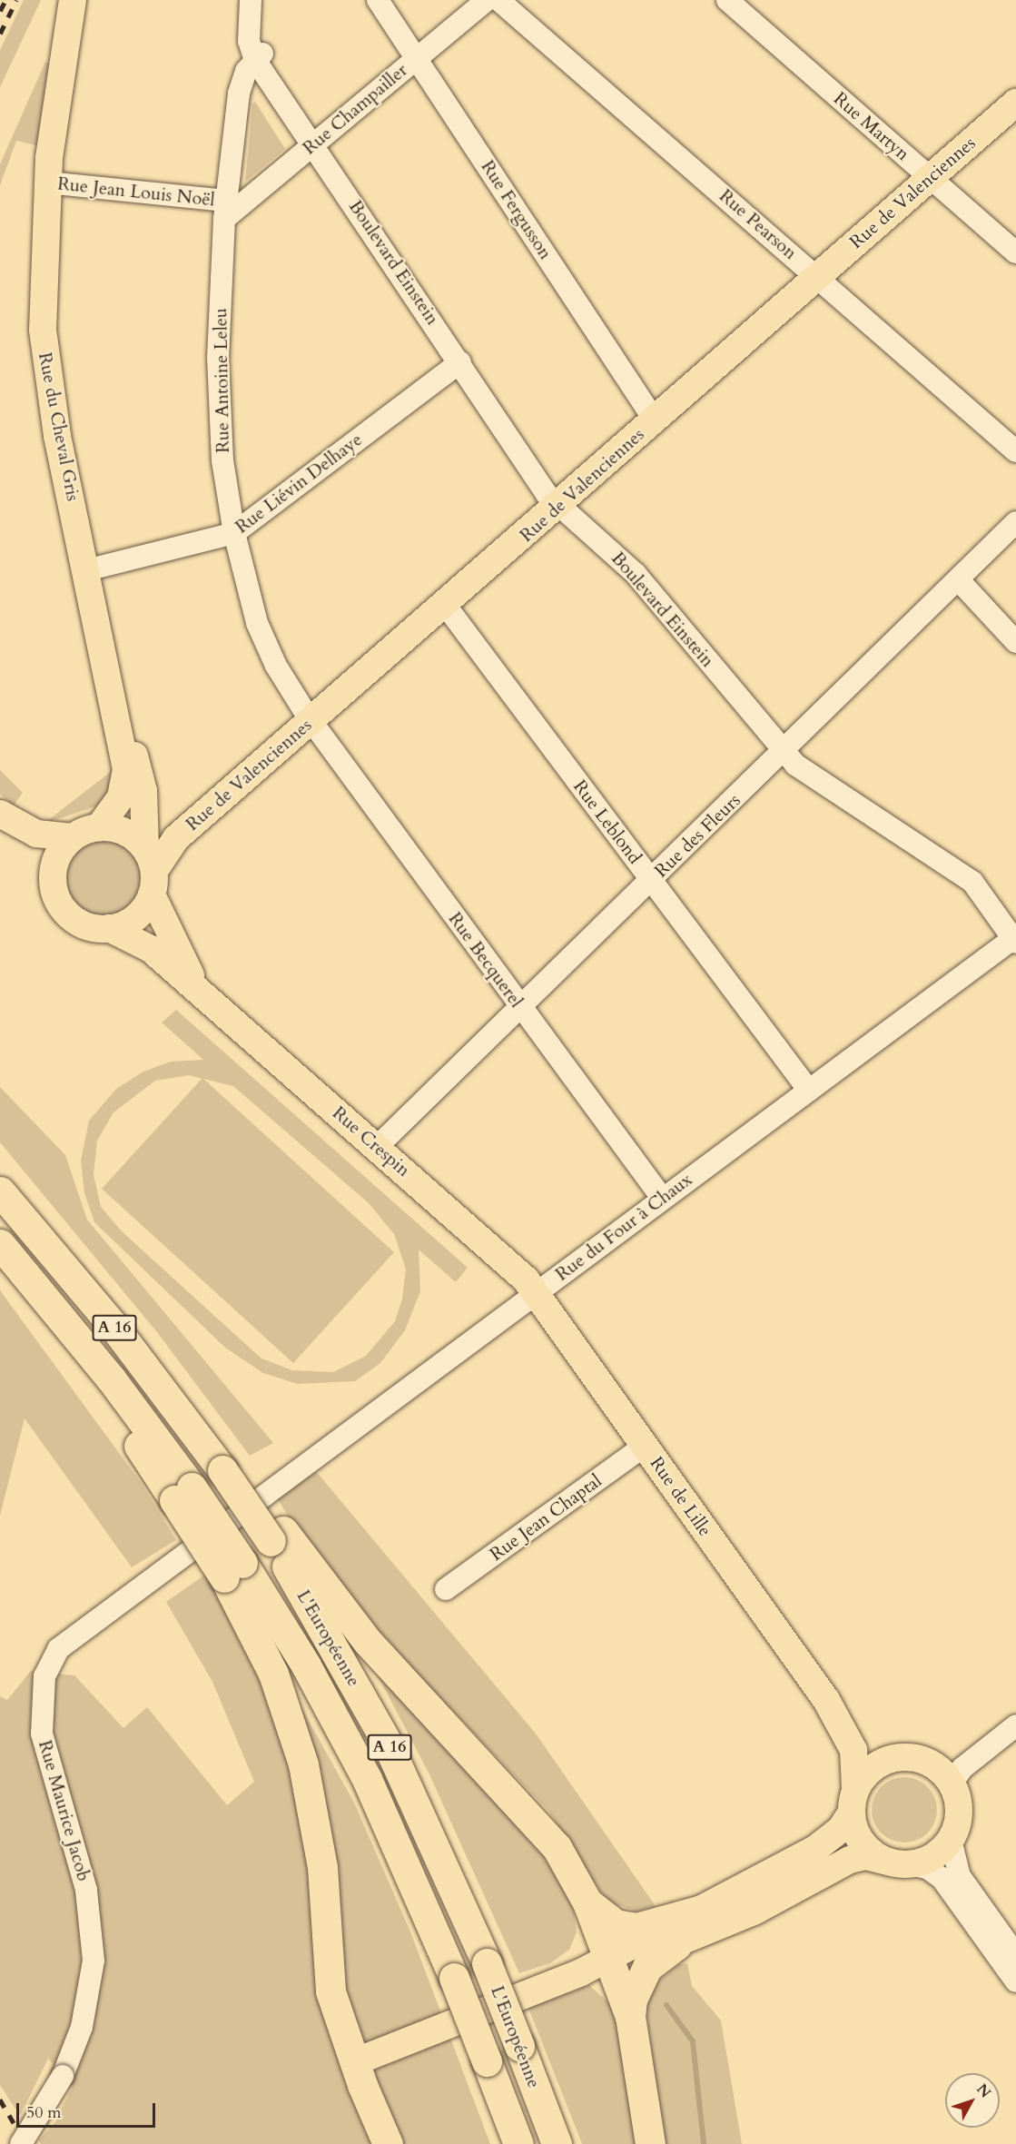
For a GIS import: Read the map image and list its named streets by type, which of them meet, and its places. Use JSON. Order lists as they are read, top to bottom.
{
  "streets": {
    "highway": ["A 16", "L'Européenne"],
    "main road": [
      "Rue de Valenciennes",
      "Rue du Cheval Gris",
      "Rue Crespin",
      "Rue de Lille"
    ],
    "street": [
      "Rue Champailler",
      "Rue Martyn",
      "Rue Jean Louis Noël",
      "Rue Fergusson",
      "Rue Pearson",
      "Boulevard Einstein",
      "Rue Antoine Leleu",
      "Rue Liévin Delhaye",
      "Rue Leblond",
      "Rue des Fleurs",
      "Rue Becquerel",
      "Rue du Four à Chaux",
      "Rue Jean Chaptal",
      "Rue Maurice Jacob"
    ]
  },
  "crossings": [
    ["Rue Champailler", "Rue Jean Louis Noël"],
    ["Rue Champailler", "Rue Fergusson"],
    ["Rue Champailler", "Boulevard Einstein"],
    ["Rue Champailler", "Rue Antoine Leleu"],
    ["Rue Martyn", "Rue de Valenciennes"],
    ["Rue Jean Louis Noël", "Rue Antoine Leleu"],
    ["Rue Jean Louis Noël", "Rue du Cheval Gris"],
    ["Rue de Valenciennes", "Rue Fergusson"],
    ["Rue de Valenciennes", "Rue Pearson"],
    ["Rue de Valenciennes", "Boulevard Einstein"],
    ["Rue de Valenciennes", "Rue Antoine Leleu"],
    ["Rue de Valenciennes", "Rue du Cheval Gris"],
    ["Rue de Valenciennes", "Rue Leblond"],
    ["Rue de Valenciennes", "Rue Becquerel"],
    ["Rue de Valenciennes", "Rue Crespin"],
    ["Boulevard Einstein", "Rue Antoine Leleu"],
    ["Boulevard Einstein", "Rue Liévin Delhaye"],
    ["Boulevard Einstein", "Rue des Fleurs"],
    ["Boulevard Einstein", "Rue du Four à Chaux"],
    ["Rue Antoine Leleu", "Rue Liévin Delhaye"],
    ["Rue Antoine Leleu", "Rue Becquerel"],
    ["Rue du Cheval Gris", "Rue Liévin Delhaye"],
    ["Rue du Cheval Gris", "Rue Crespin"],
    ["Rue Leblond", "Rue des Fleurs"],
    ["Rue Leblond", "Rue du Four à Chaux"],
    ["Rue des Fleurs", "Rue Becquerel"],
    ["Rue des Fleurs", "Rue Crespin"],
    ["Rue Becquerel", "Rue du Four à Chaux"],
    ["Rue Crespin", "Rue du Four à Chaux"],
    ["Rue Crespin", "Rue de Lille"],
    ["Rue du Four à Chaux", "Rue de Lille"],
    ["Rue du Four à Chaux", "Rue Maurice Jacob"],
    ["A 16", "L'Européenne"],
    ["Rue de Lille", "Rue Jean Chaptal"]
  ],
  "scale_bar": "50 m",
  "north": "top right"
}
